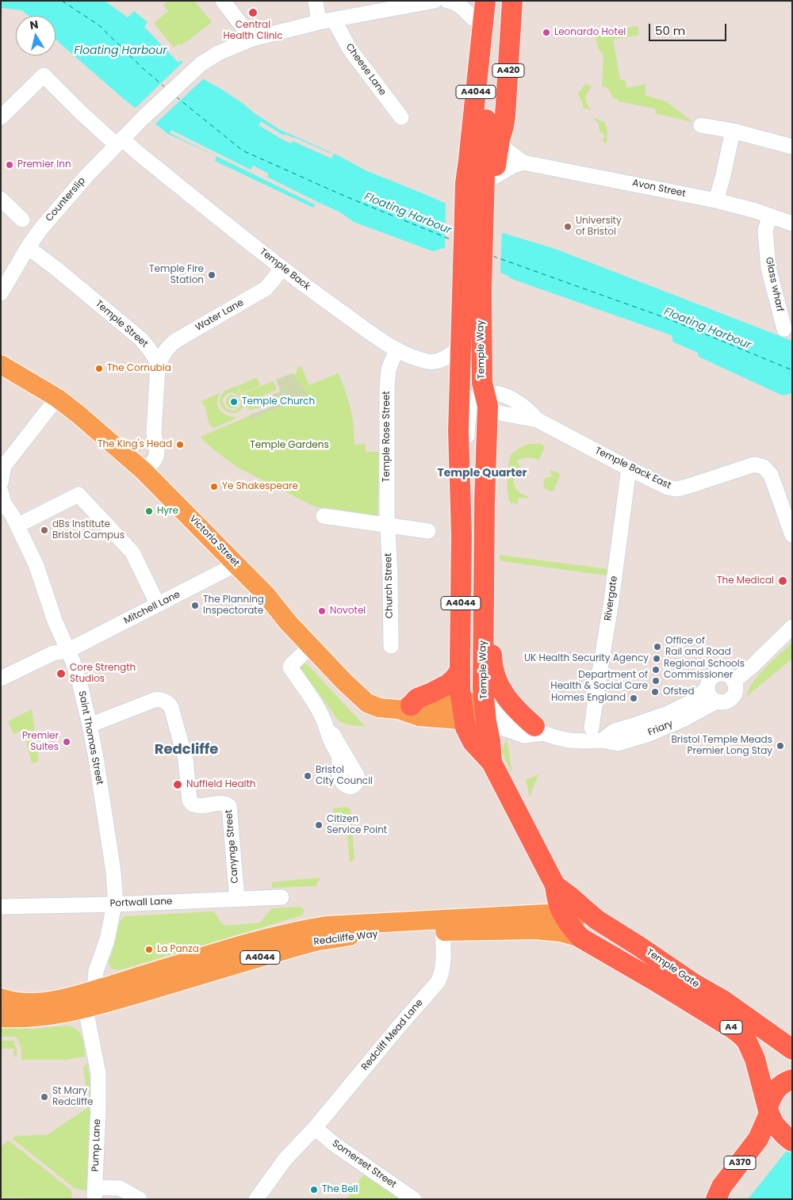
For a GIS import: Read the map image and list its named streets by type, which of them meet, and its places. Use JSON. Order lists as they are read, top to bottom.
{
  "streets": {
    "highway": [
      "A420",
      "A4044",
      "Temple Way",
      "Temple Gate",
      "A4",
      "A370"
    ],
    "main road": ["Victoria Street", "Redcliffe Way"],
    "street": [
      "Cheese Lane",
      "Avon Street",
      "Counterslip",
      "Temple Back",
      "Glass wharf",
      "Water Lane",
      "Temple Street",
      "Temple Rose Street",
      "Temple Back East",
      "Church Street",
      "Rivergate",
      "Mitchell Lane",
      "Friary",
      "Saint Thomas Street",
      "Canynge Street",
      "Portwall Lane",
      "Redcliff Mead Lane",
      "Pump Lane",
      "Somerset Street"
    ]
  },
  "crossings": [
    ["Cheese Lane", "Counterslip"],
    ["A420", "A4044"],
    ["A420", "Avon Street"],
    ["A420", "Temple Way"],
    ["A4044", "Temple Way"],
    ["A4044", "Redcliffe Way"],
    ["A4044", "Temple Gate"],
    ["Avon Street", "Glass wharf"],
    ["Counterslip", "Temple Back"],
    ["Counterslip", "Temple Street"],
    ["Temple Back", "Water Lane"],
    ["Temple Back", "Temple Way"],
    ["Temple Back", "Temple Rose Street"],
    ["Water Lane", "Temple Street"],
    ["Temple Way", "Temple Back East"],
    ["Temple Way", "Victoria Street"],
    ["Temple Way", "Friary"],
    ["Temple Way", "Temple Gate"],
    ["Temple Rose Street", "Church Street"],
    ["Temple Back East", "Rivergate"],
    ["Victoria Street", "Mitchell Lane"],
    ["Victoria Street", "Friary"],
    ["Victoria Street", "Temple Gate"],
    ["Mitchell Lane", "Saint Thomas Street"],
    ["Friary", "Temple Gate"],
    ["Saint Thomas Street", "Canynge Street"],
    ["Saint Thomas Street", "Portwall Lane"],
    ["Saint Thomas Street", "Redcliffe Way"],
    ["Canynge Street", "Portwall Lane"],
    ["Redcliffe Way", "Temple Gate"],
    ["Redcliffe Way", "A4"],
    ["Redcliffe Way", "Redcliff Mead Lane"],
    ["Redcliffe Way", "Pump Lane"],
    ["Temple Gate", "A4"],
    ["A4", "A370"],
    ["Redcliff Mead Lane", "Somerset Street"]
  ],
  "districts": ["Temple Quarter", "Redcliffe"],
  "water": ["Floating Harbour"],
  "parks": ["Temple Gardens"],
  "places": [
    "Central Health Clinic",
    "Leonardo Hotel",
    "Premier Inn",
    "University of Bristol",
    "Temple Fire Station",
    "The Cornubia",
    "Temple Church",
    "The King's Head",
    "Ye Shakespeare",
    "Hyre",
    "dBs Institute Bristol Campus",
    "The Medical",
    "The Planning Inspectorate",
    "Novotel",
    "Office of Rail and Road",
    "UK Health Security Agency",
    "Regional Schools Commissioner",
    "Core Strength Studios",
    "Department of Health & Social Care",
    "Ofsted",
    "Homes England",
    "Premier Suites",
    "Bristol Temple Meads Premier Long Stay",
    "Bristol City Council",
    "Nuffield Health",
    "Citizen Service Point",
    "La Panza",
    "St Mary Redcliffe",
    "The Bell"
  ],
  "scale_bar": "50 m",
  "north": "top"
}
